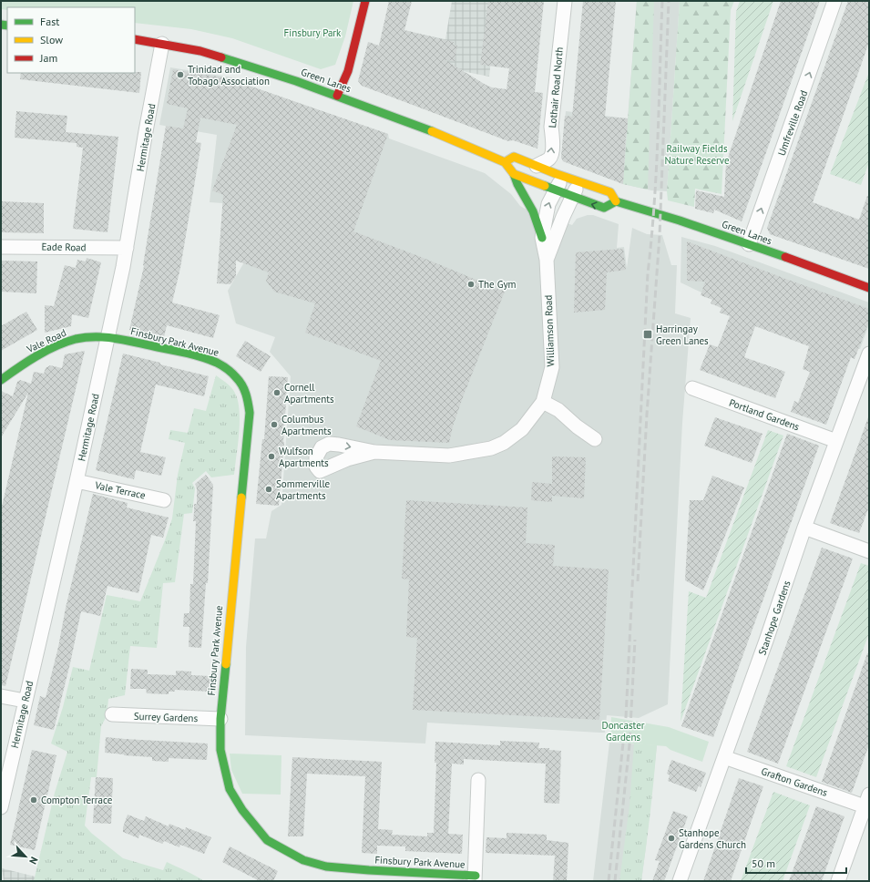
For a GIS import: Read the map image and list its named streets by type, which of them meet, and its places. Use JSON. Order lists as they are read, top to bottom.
{
  "streets": {
    "main road": ["Green Lanes", "Vale Road", "Finsbury Park Avenue"],
    "street": [
      "Lothair Road North",
      "Umfreville Road",
      "Hermitage Road",
      "Eade Road",
      "Williamson Road",
      "Portland Gardens",
      "Vale Terrace",
      "Stanhope Gardens",
      "Surrey Gardens",
      "Grafton Gardens"
    ]
  },
  "crossings": [
    ["Green Lanes", "Lothair Road North"],
    ["Green Lanes", "Umfreville Road"],
    ["Green Lanes", "Hermitage Road"],
    ["Green Lanes", "Williamson Road"],
    ["Hermitage Road", "Eade Road"],
    ["Hermitage Road", "Vale Road"],
    ["Hermitage Road", "Finsbury Park Avenue"],
    ["Hermitage Road", "Vale Terrace"],
    ["Vale Road", "Finsbury Park Avenue"],
    ["Finsbury Park Avenue", "Surrey Gardens"],
    ["Portland Gardens", "Stanhope Gardens"],
    ["Stanhope Gardens", "Grafton Gardens"]
  ],
  "one_way": ["Lothair Road North", "Umfreville Road"],
  "parks": ["Finsbury Park", "Railway Fields Nature Reserve", "Doncaster Gardens"],
  "places": {
    "other": [
      "Trinidad and Tobago Association",
      "The Gym",
      "Cornell Apartments",
      "Columbus Apartments",
      "Wulfson Apartments",
      "Sommerville Apartments",
      "Compton Terrace",
      "Stanhope Gardens Church"
    ],
    "transit": ["Harringay Green Lanes"]
  },
  "legend": ["Fast", "Slow", "Jam"],
  "scale_bar": "50 m",
  "north": "bottom right"
}
